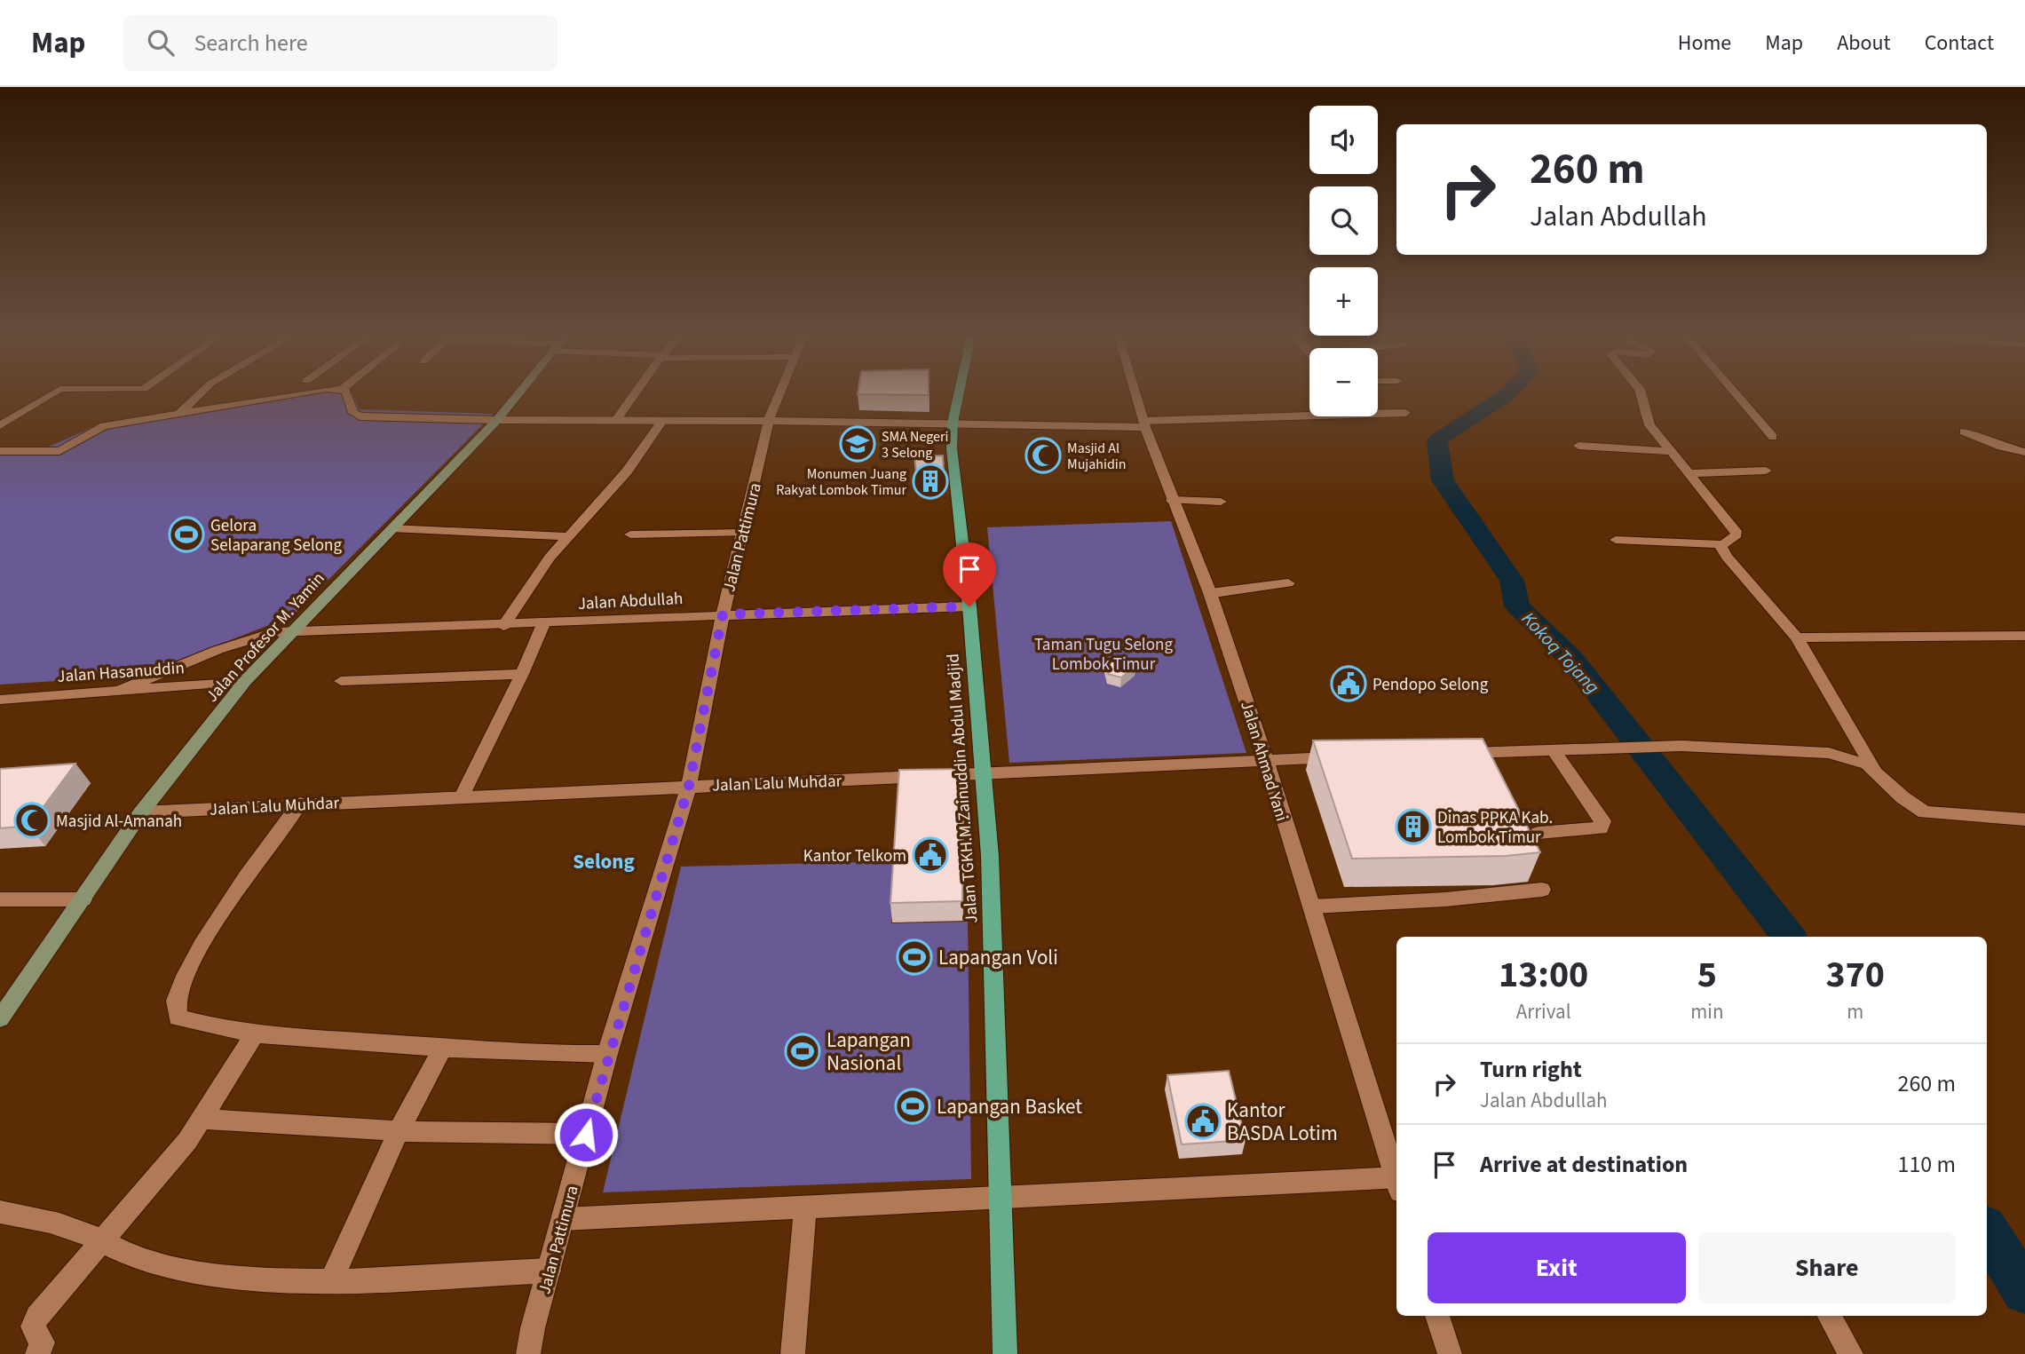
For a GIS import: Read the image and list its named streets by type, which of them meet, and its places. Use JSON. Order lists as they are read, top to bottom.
{
  "streets": {
    "main road": ["Jalan Profesor M. Yamin", "Jalan TGKH.M.Zainuddin Abdul Madjid"],
    "street": [
      "Jalan Pattimura",
      "Jalan Abdullah",
      "Jalan Hasanuddin",
      "Jalan Ahmad Yani",
      "Jalan Lalu Muhdar"
    ]
  },
  "crossings": [
    ["Jalan Pattimura", "Jalan Abdullah"],
    ["Jalan Pattimura", "Jalan Lalu Muhdar"],
    ["Jalan Abdullah", "Jalan Profesor M. Yamin"],
    ["Jalan Abdullah", "Jalan Hasanuddin"],
    ["Jalan Abdullah", "Jalan TGKH.M.Zainuddin Abdul Madjid"],
    ["Jalan Profesor M. Yamin", "Jalan Hasanuddin"],
    ["Jalan Profesor M. Yamin", "Jalan Lalu Muhdar"],
    ["Jalan Ahmad Yani", "Jalan Lalu Muhdar"],
    ["Jalan Lalu Muhdar", "Jalan TGKH.M.Zainuddin Abdul Madjid"]
  ],
  "districts": ["Selong"],
  "water": ["Kokoq Tojang"],
  "parks": ["Taman Tugu Selong Lombok Timur"],
  "places": {
    "school or university": ["SMA Negeri 3 Selong"],
    "mosque": ["Masjid Al Mujahidin", "Masjid Al-Amanah"],
    "building": ["Monumen Juang Rakyat Lombok Timur", "Dinas PPKA Kab. Lombok Timur"],
    "sports": [
      "Gelora Selaparang Selong",
      "Lapangan Voli",
      "Lapangan Nasional",
      "Lapangan Basket"
    ],
    "public building": ["Pendopo Selong", "Kantor Telkom", "Kantor BASDA Lotim"]
  },
  "page": {
    "header": "Map",
    "search": "Search here",
    "nav": [
      "Home",
      "Map",
      "About",
      "Contact"
    ],
    "map_buttons": ["+", "−"],
    "turn": ["260 m", "Jalan Abdullah"],
    "eta": [
      "13:00",
      "Arrival",
      "5",
      "min",
      "370",
      "m"
    ],
    "list": [
      {
        "name": "Turn right",
        "note": "Jalan Abdullah",
        "value": "260 m"
      },
      {
        "name": "Arrive at destination",
        "value": "110 m"
      }
    ],
    "buttons": ["Exit", "Share"]
  }
}
